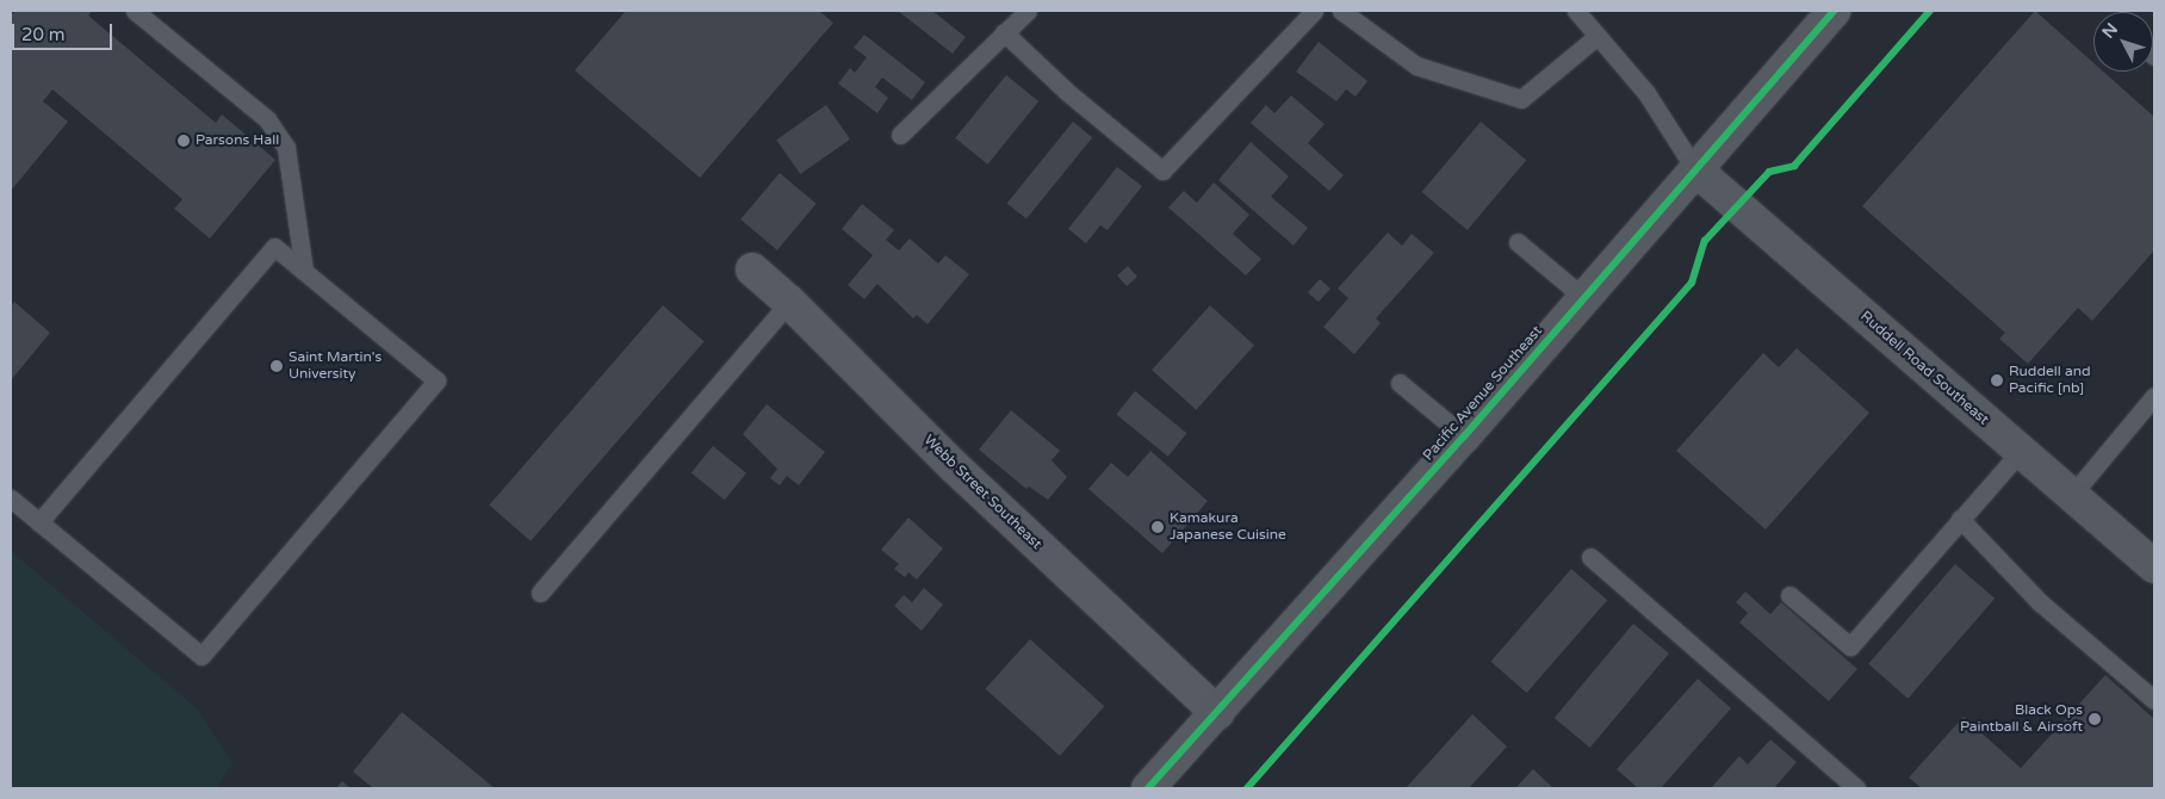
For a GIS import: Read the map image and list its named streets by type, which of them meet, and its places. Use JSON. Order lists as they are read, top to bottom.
{
  "streets": {
    "main road": ["Ruddell Road Southeast", "Pacific Avenue Southeast"],
    "street": ["Webb Street Southeast"]
  },
  "crossings": [
    ["Ruddell Road Southeast", "Pacific Avenue Southeast"],
    ["Pacific Avenue Southeast", "Webb Street Southeast"]
  ],
  "places": [
    "Parsons Hall",
    "Saint Martin's University",
    "Ruddell and Pacific [nb]",
    "Kamakura Japanese Cuisine",
    "Black Ops Paintball & Airsoft"
  ],
  "scale_bar": "20 m",
  "north": "top left"
}
